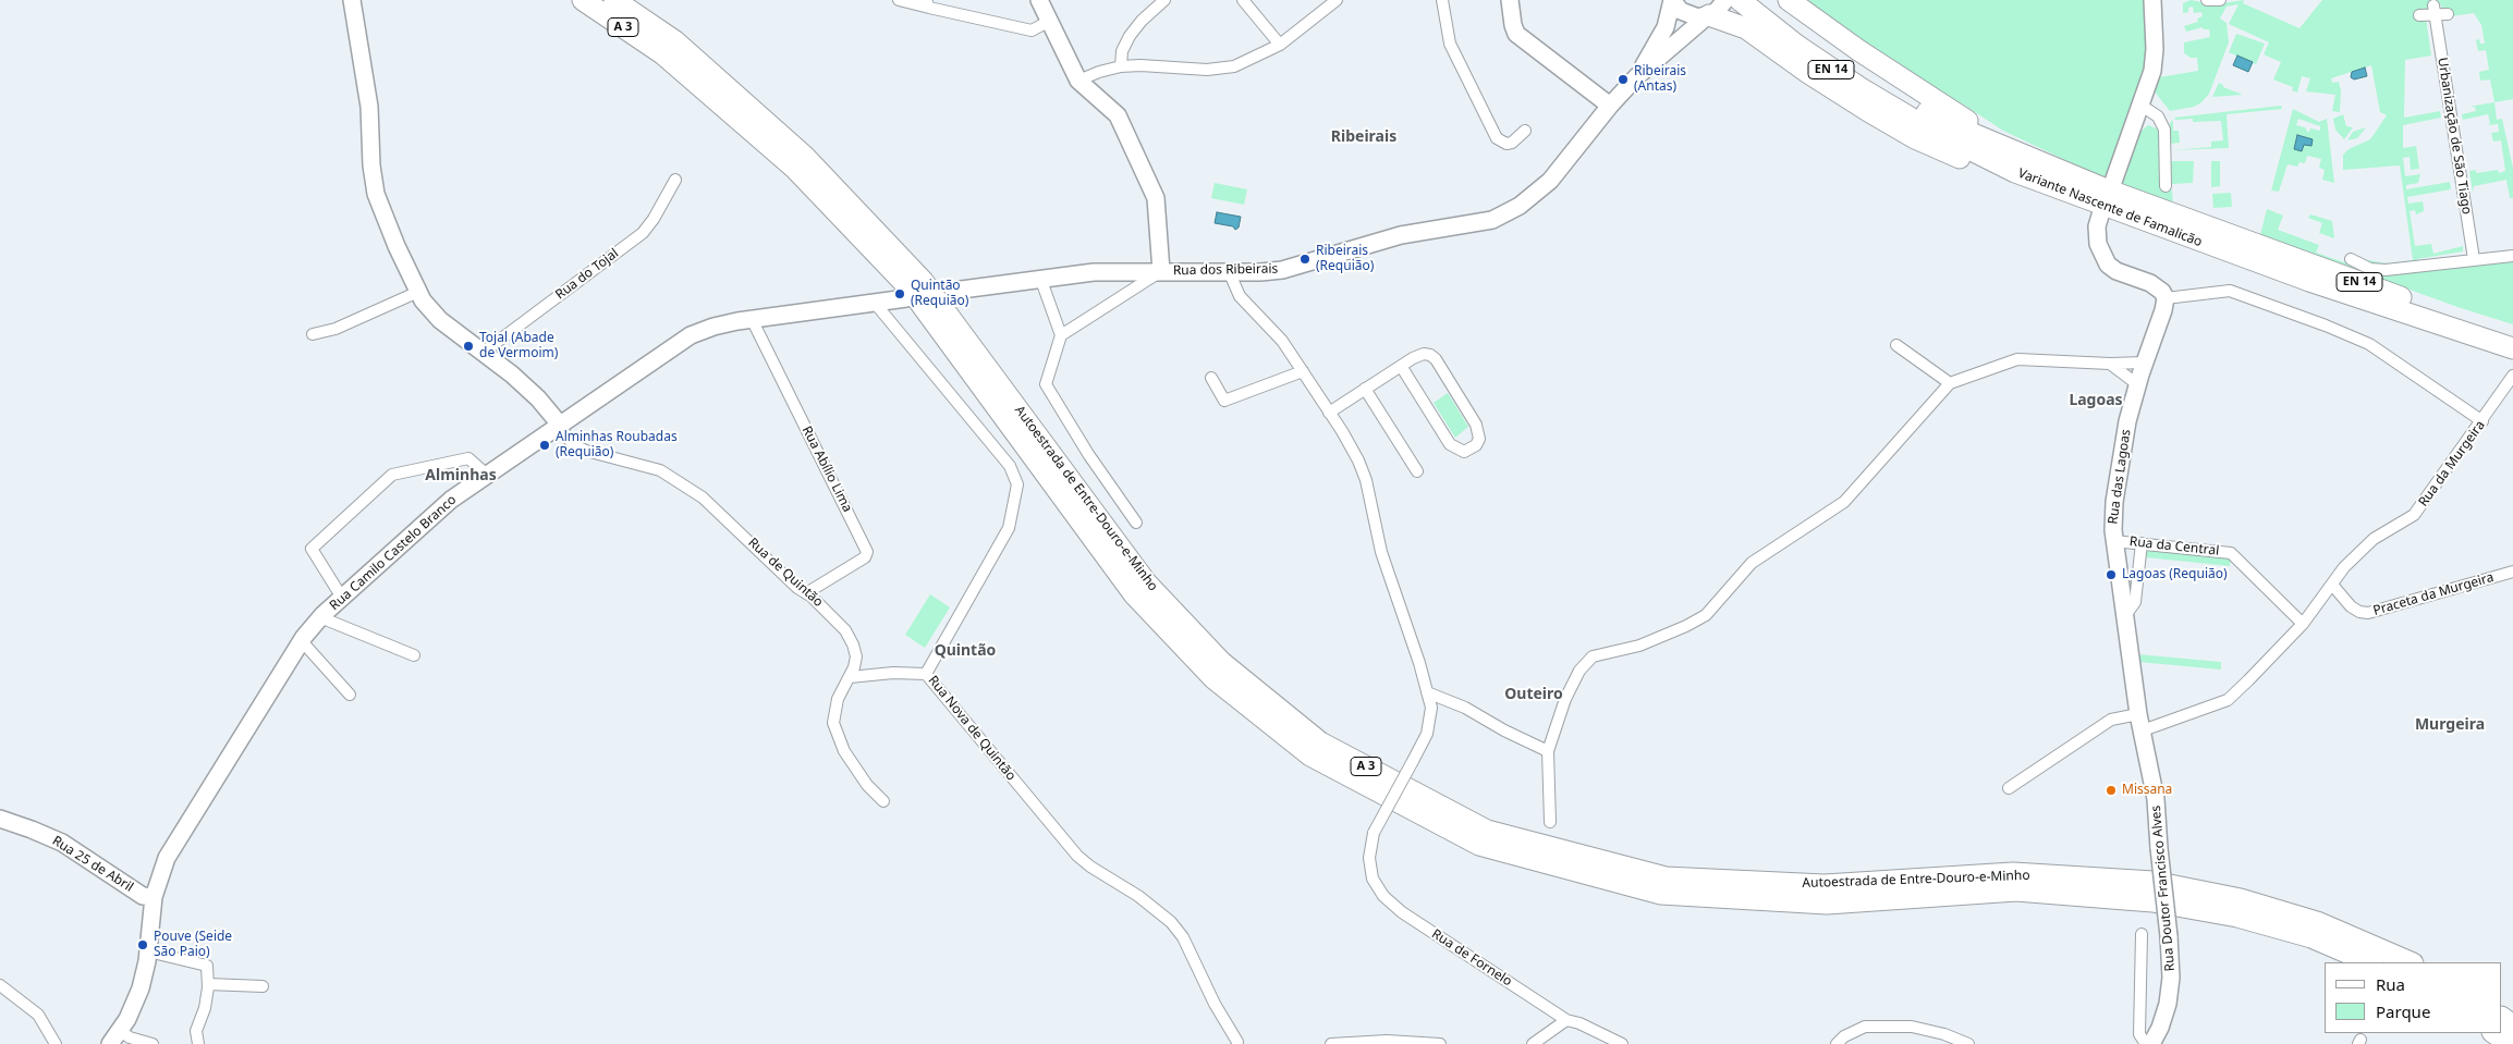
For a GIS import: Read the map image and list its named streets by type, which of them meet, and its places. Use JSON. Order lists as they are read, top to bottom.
{
  "streets": {
    "highway": [
      "A 3",
      "EN 14",
      "Variante Nascente de Famalicão",
      "Autoestrada de Entre-Douro-e-Minho"
    ],
    "main road": [
      "Rua dos Ribeirais",
      "Rua das Lagoas",
      "Rua Camilo Castelo Branco",
      "Rua 25 de Abril",
      "Rua Doutor Francisco Alves"
    ],
    "street": [
      "Urbanização de São Tiago",
      "Rua do Tojal",
      "Rua da Murgeira",
      "Rua Abílio Lima",
      "Rua da Central",
      "Rua de Quintão",
      "Praceta da Murgeira",
      "Rua Nova de Quintão",
      "Rua de Fornelo"
    ]
  },
  "crossings": [
    ["Rua dos Ribeirais", "Rua de Fornelo"],
    ["Rua da Murgeira", "Rua das Lagoas"],
    ["Rua da Murgeira", "Rua da Central"],
    ["Rua da Murgeira", "Praceta da Murgeira"],
    ["Rua da Murgeira", "Rua Doutor Francisco Alves"],
    ["Rua Abílio Lima", "Rua Camilo Castelo Branco"],
    ["Rua Abílio Lima", "Rua de Quintão"],
    ["Rua das Lagoas", "Rua da Central"],
    ["Rua das Lagoas", "Rua Doutor Francisco Alves"],
    ["Rua Camilo Castelo Branco", "Rua de Quintão"],
    ["Rua Camilo Castelo Branco", "Rua Nova de Quintão"],
    ["Rua Camilo Castelo Branco", "Rua 25 de Abril"]
  ],
  "districts": [
    "Ribeirais",
    "Lagoas",
    "Alminhas",
    "Quintão",
    "Outeiro",
    "Murgeira"
  ],
  "places": [
    "Ribeirais (Antas)",
    "Ribeirais (Requião)",
    "Quintão (Requião)",
    "Tojal (Abade de Vermoim)",
    "Alminhas Roubadas (Requião)",
    "Lagoas (Requião)",
    "Missana",
    "Pouve (Seide São Paio)"
  ],
  "legend": ["Rua", "Parque"]
}
